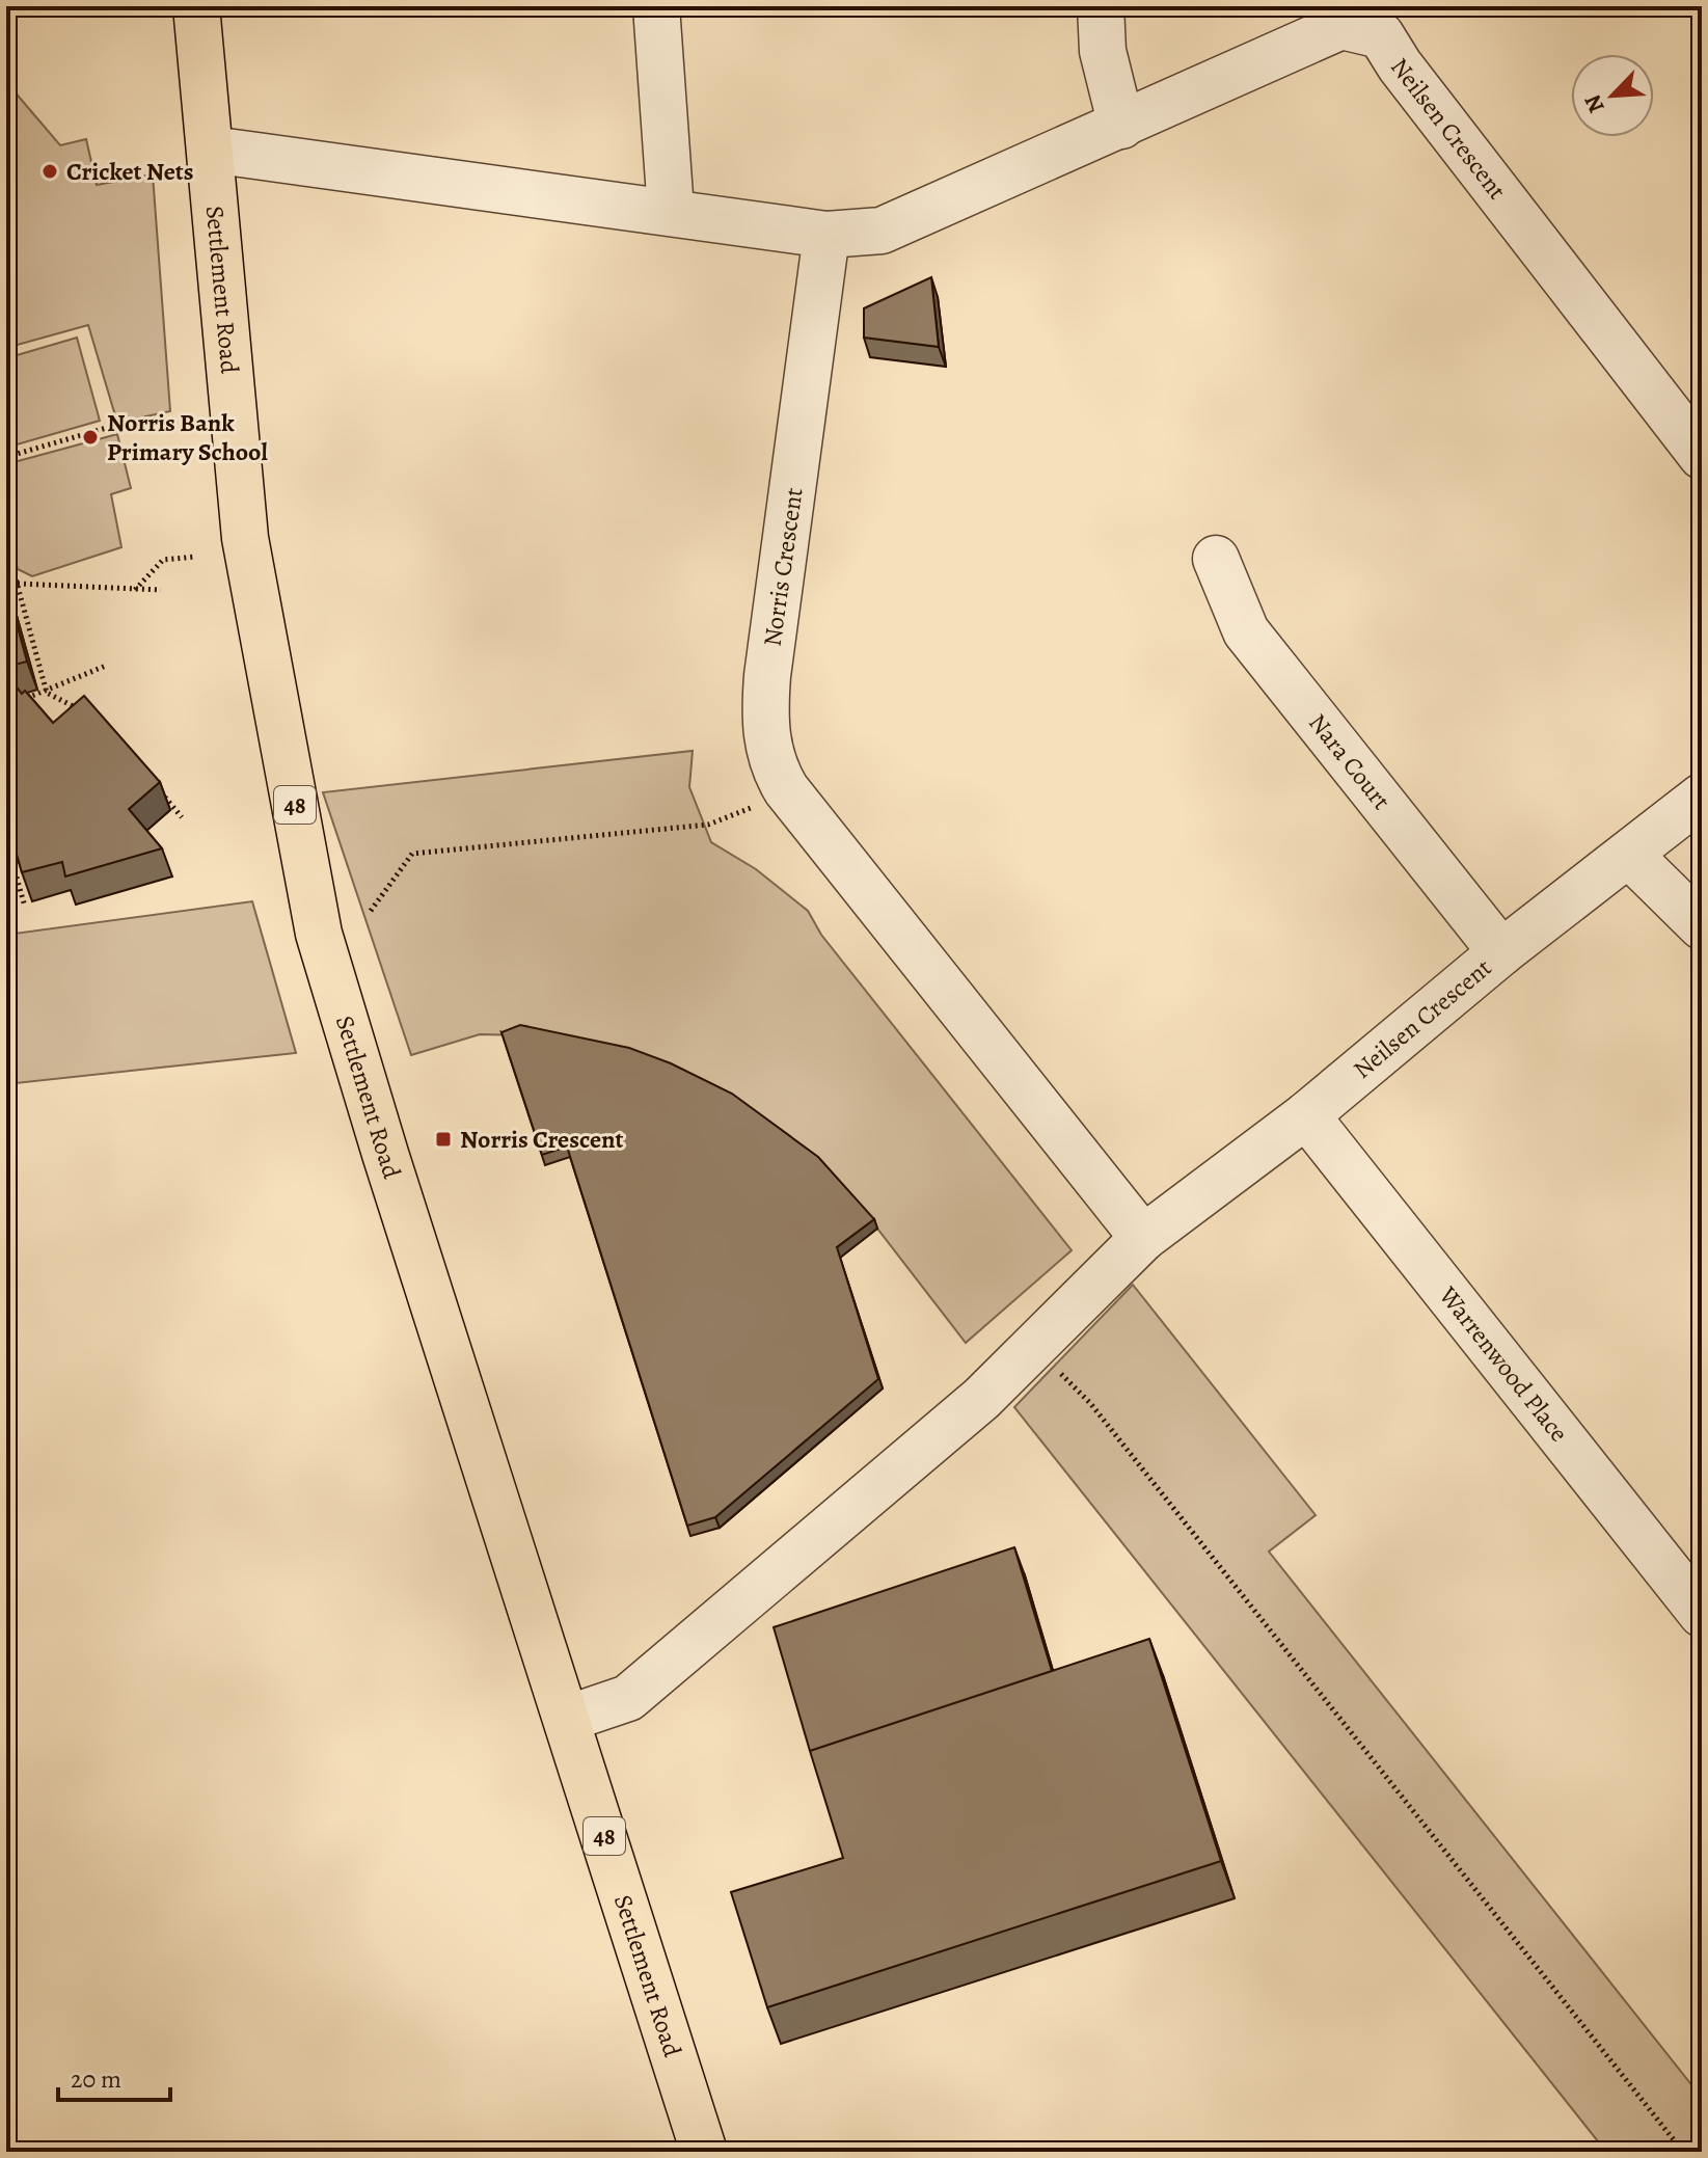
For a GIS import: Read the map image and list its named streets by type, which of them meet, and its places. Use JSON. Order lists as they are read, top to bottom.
{
  "streets": {
    "main road": ["Settlement Road", "48"],
    "street": [
      "Neilsen Crescent",
      "Norris Crescent",
      "Nara Court",
      "Warrenwood Place"
    ]
  },
  "crossings": [
    ["Neilsen Crescent", "Norris Crescent"],
    ["Neilsen Crescent", "Nara Court"],
    ["Neilsen Crescent", "Warrenwood Place"]
  ],
  "places": {
    "other": ["Cricket Nets", "Norris Bank Primary School"],
    "transit": ["Norris Crescent"]
  },
  "scale_bar": "20 m",
  "north": "bottom left"
}
